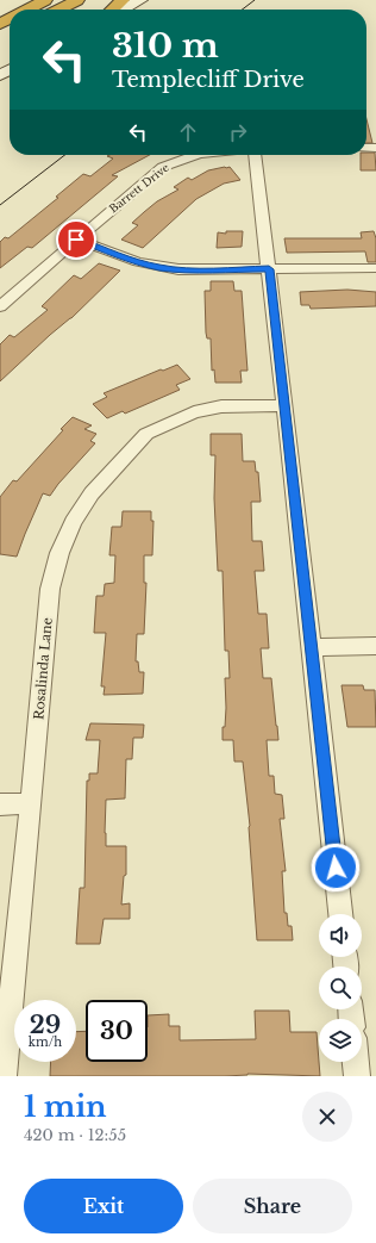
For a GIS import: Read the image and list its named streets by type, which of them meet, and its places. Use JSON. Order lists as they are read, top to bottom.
{
  "streets": {
    "street": ["Barrett Drive", "Rosalinda Lane"]
  },
  "page": {
    "turn": ["310 m", "Templecliff Drive"],
    "speed": "29 km/h",
    "limit": "30",
    "heading": ["1 min", "420 m · 12:55"],
    "buttons": ["Exit", "Share"]
  }
}
